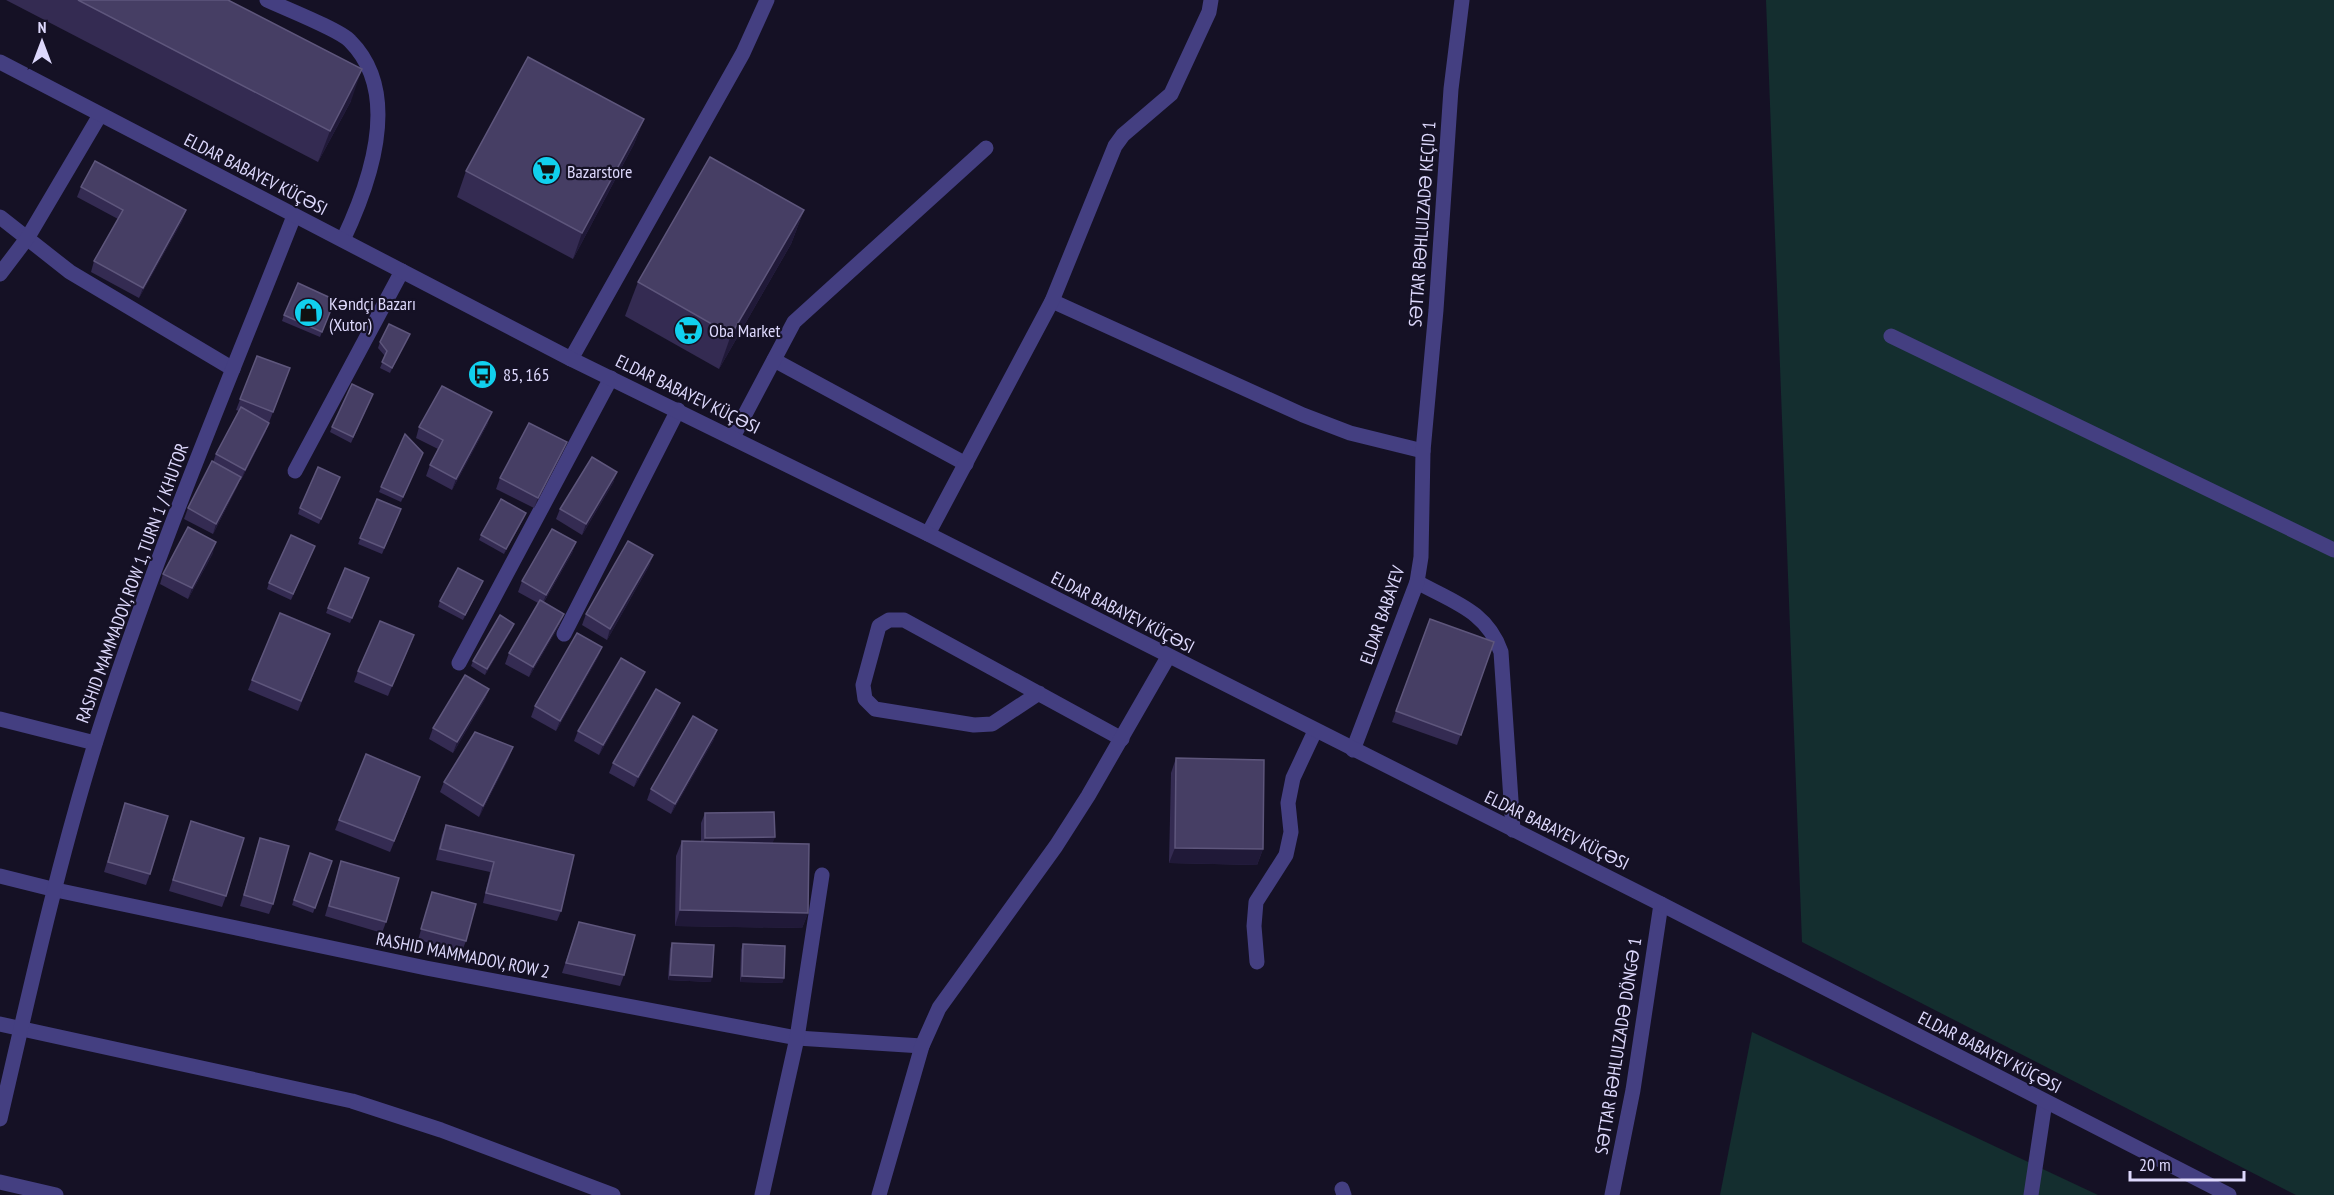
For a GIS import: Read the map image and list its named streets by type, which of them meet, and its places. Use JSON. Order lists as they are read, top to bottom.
{
  "streets": {
    "street": [
      "ELDAR BABAYEV KÜÇƏSI",
      "SƏTTAR BƏHLULZADƏ KEÇID 1",
      "RASHID MAMMADOV, ROW 1, TURN 1 / KHUTOR",
      "ELDAR BABAYEV",
      "RASHID MAMMADOV, ROW 2",
      "SƏTTAR BƏHLULZADƏ DÖNGƏ 1"
    ]
  },
  "crossings": [
    ["ELDAR BABAYEV KÜÇƏSI", "RASHID MAMMADOV, ROW 1, TURN 1 / KHUTOR"],
    ["ELDAR BABAYEV KÜÇƏSI", "ELDAR BABAYEV"],
    ["ELDAR BABAYEV KÜÇƏSI", "SƏTTAR BƏHLULZADƏ DÖNGƏ 1"],
    ["SƏTTAR BƏHLULZADƏ KEÇID 1", "ELDAR BABAYEV"],
    ["RASHID MAMMADOV, ROW 1, TURN 1 / KHUTOR", "RASHID MAMMADOV, ROW 2"]
  ],
  "places": {
    "supermarket": ["Bazarstore", "Oba Market"],
    "shop": ["Kəndçi Bazarı (Xutor)"],
    "bus stop": ["85, 165"]
  },
  "scale_bar": "20 m",
  "north": "top"
}
